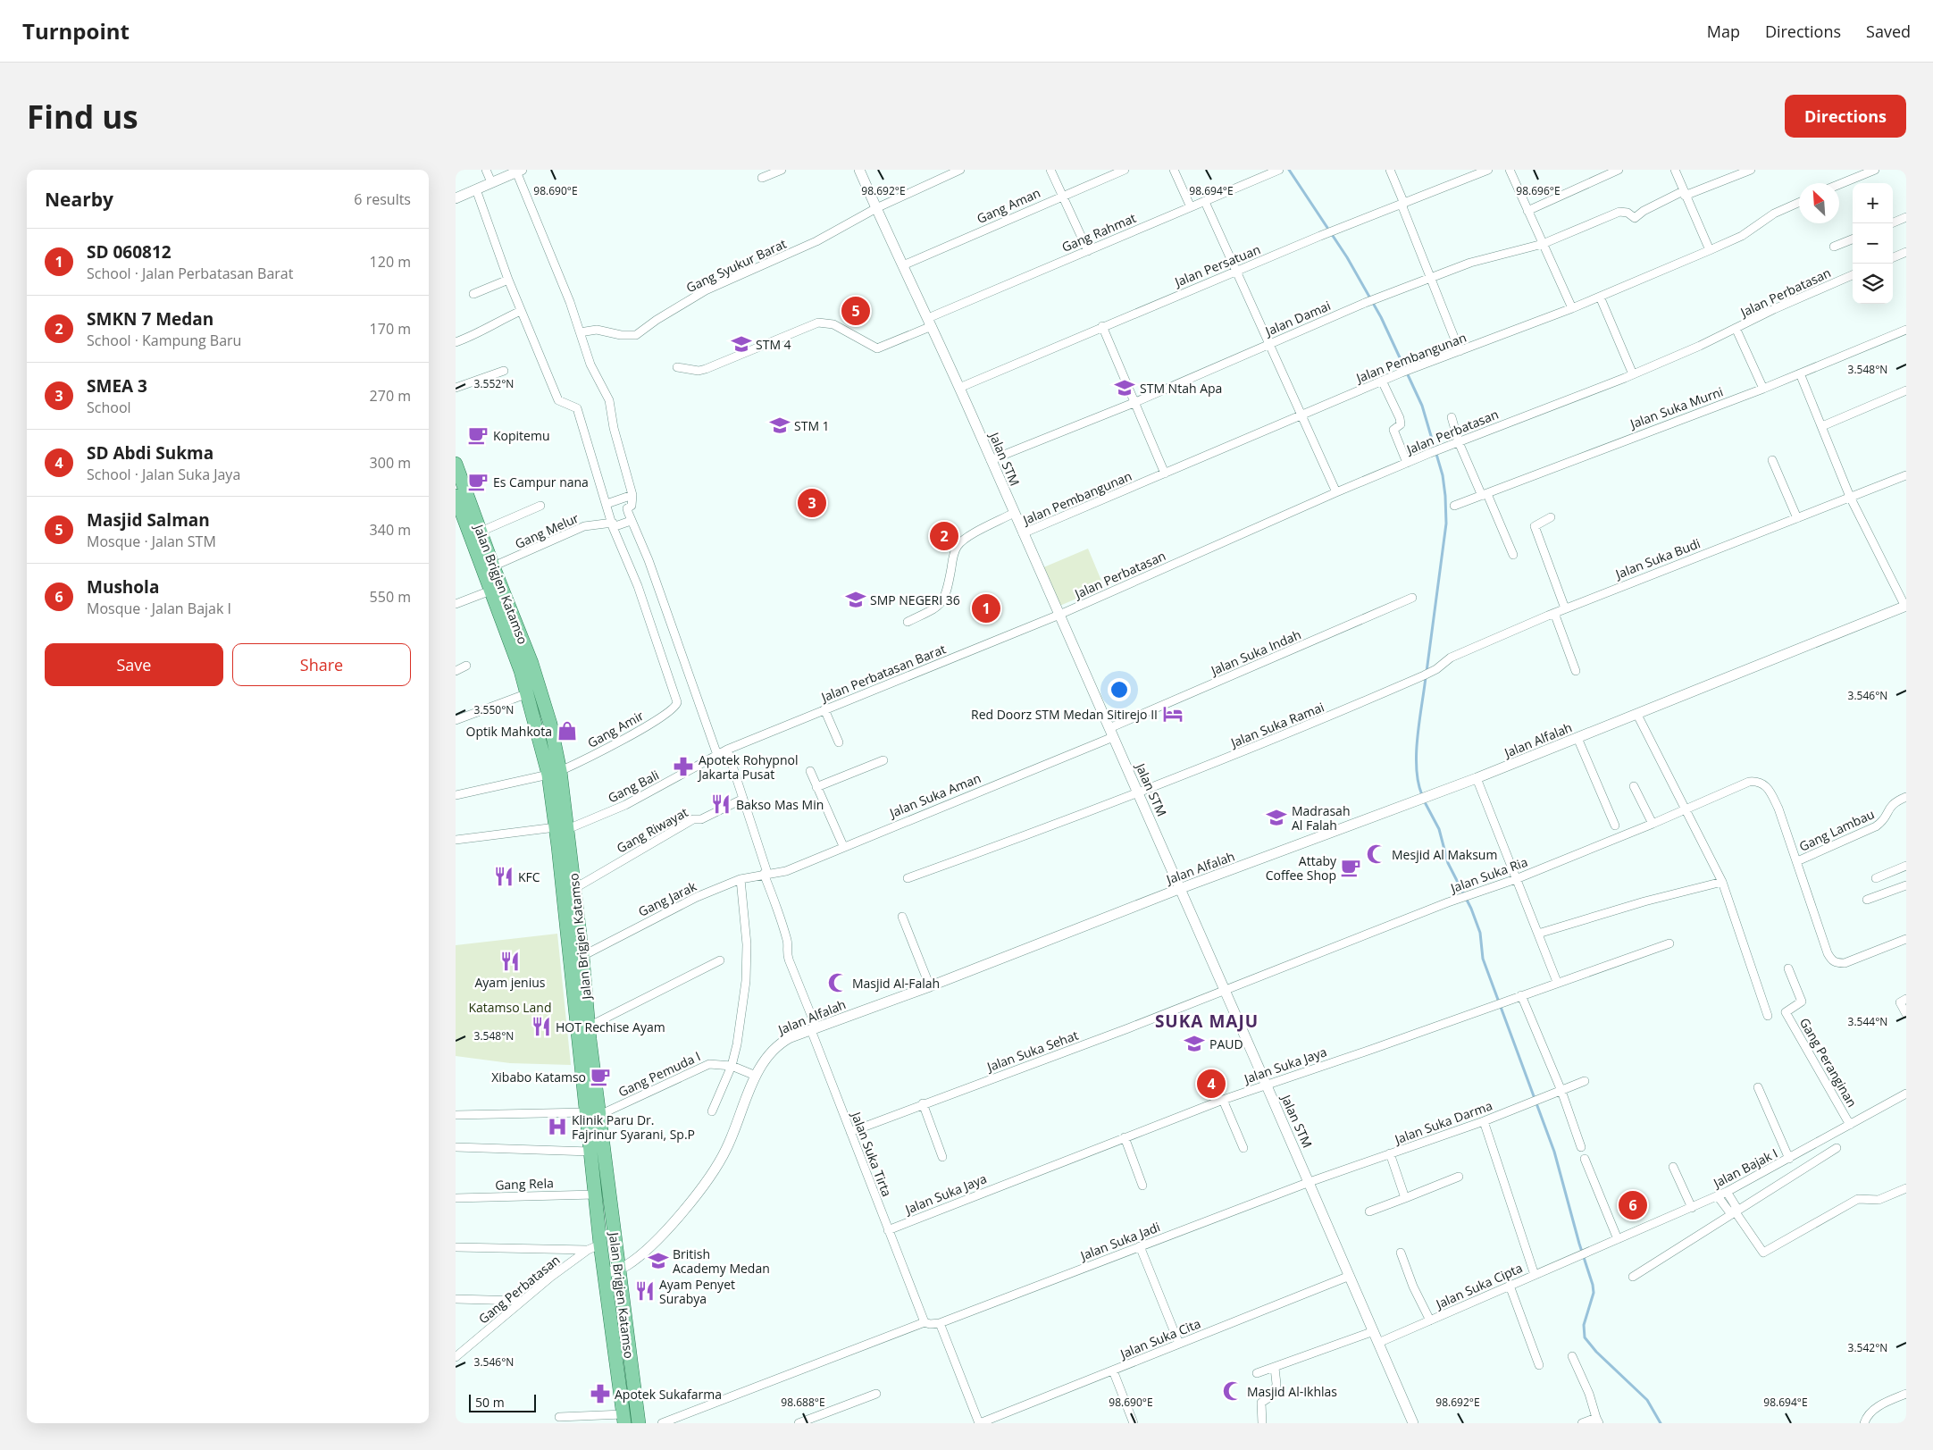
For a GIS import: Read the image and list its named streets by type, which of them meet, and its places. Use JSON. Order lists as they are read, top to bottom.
{
  "streets": {
    "main road": ["Jalan Brigjen Katamso"],
    "street": [
      "Gang Aman",
      "Gang Rahmat",
      "Gang Syukur Barat",
      "Jalan Persatuan",
      "Jalan Perbatasan",
      "Jalan Damai",
      "Jalan Pembangunan",
      "Jalan Suka Murni",
      "Jalan STM",
      "Gang Melur",
      "Jalan Suka Budi",
      "Jalan Suka Indah",
      "Jalan Perbatasan Barat",
      "Jalan Suka Ramai",
      "Gang Amir",
      "Jalan Alfalah",
      "Gang Bali",
      "Jalan Suka Aman",
      "Gang Riwayat",
      "Gang Lambau",
      "Jalan Suka Ria",
      "Gang Jarak",
      "Jalan Suka Sehat",
      "Gang Peranginan",
      "Jalan Suka Jaya",
      "Gang Pemuda I",
      "Jalan Suka Darma",
      "Jalan Suka Tirta",
      "Jalan Bajak I",
      "Gang Rela",
      "Jalan Suka Jadi",
      "Jalan Suka Cipta",
      "Gang Perbatasan",
      "Jalan Suka Cita"
    ]
  },
  "crossings": [
    ["Gang Aman", "Jalan STM"],
    ["Gang Rahmat", "Jalan STM"],
    ["Gang Syukur Barat", "Jalan STM"],
    ["Jalan Persatuan", "Jalan STM"],
    ["Jalan Perbatasan", "Jalan STM"],
    ["Jalan Perbatasan", "Jalan Perbatasan Barat"],
    ["Jalan Damai", "Jalan STM"],
    ["Jalan Pembangunan", "Jalan STM"],
    ["Jalan STM", "Jalan Suka Indah"],
    ["Jalan STM", "Jalan Perbatasan Barat"],
    ["Jalan STM", "Jalan Suka Ramai"],
    ["Jalan STM", "Jalan Alfalah"],
    ["Jalan STM", "Jalan Suka Aman"],
    ["Jalan STM", "Jalan Suka Ria"],
    ["Jalan STM", "Jalan Suka Sehat"],
    ["Jalan STM", "Jalan Suka Jaya"],
    ["Jalan STM", "Jalan Suka Darma"],
    ["Jalan STM", "Jalan Suka Jadi"],
    ["Jalan STM", "Jalan Suka Cipta"],
    ["Jalan STM", "Jalan Suka Cita"],
    ["Gang Melur", "Jalan Brigjen Katamso"],
    ["Gang Melur", "Gang Amir"],
    ["Jalan Suka Budi", "Jalan Suka Ramai"],
    ["Jalan Brigjen Katamso", "Gang Amir"],
    ["Jalan Brigjen Katamso", "Jalan Alfalah"],
    ["Jalan Brigjen Katamso", "Gang Bali"],
    ["Jalan Brigjen Katamso", "Gang Riwayat"],
    ["Jalan Brigjen Katamso", "Gang Jarak"],
    ["Jalan Brigjen Katamso", "Gang Pemuda I"],
    ["Jalan Brigjen Katamso", "Gang Rela"],
    ["Jalan Brigjen Katamso", "Gang Perbatasan"],
    ["Jalan Suka Indah", "Jalan Suka Aman"],
    ["Jalan Perbatasan Barat", "Gang Bali"],
    ["Jalan Perbatasan Barat", "Jalan Suka Tirta"],
    ["Jalan Alfalah", "Gang Pemuda I"],
    ["Jalan Alfalah", "Jalan Suka Tirta"],
    ["Jalan Suka Aman", "Gang Jarak"],
    ["Jalan Suka Aman", "Jalan Suka Tirta"],
    ["Gang Riwayat", "Jalan Suka Tirta"],
    ["Gang Lambau", "Jalan Suka Ria"],
    ["Jalan Suka Ria", "Jalan Suka Sehat"],
    ["Gang Jarak", "Jalan Suka Tirta"],
    ["Jalan Suka Sehat", "Jalan Suka Tirta"],
    ["Gang Peranginan", "Jalan Bajak I"],
    ["Jalan Suka Jaya", "Jalan Suka Tirta"],
    ["Jalan Suka Darma", "Jalan Suka Jadi"],
    ["Jalan Bajak I", "Jalan Suka Cipta"]
  ],
  "districts": ["SUKA MAJU"],
  "parks": ["Katamso Land"],
  "places": {
    "school or university": [
      "STM 4",
      "STM Ntah Apa",
      "STM 1",
      "SMP NEGERI 36",
      "Madrasah Al Falah",
      "PAUD",
      "British Academy Medan"
    ],
    "cafe": [
      "Kopitemu",
      "Es Campur nana",
      "Attaby Coffee Shop",
      "Xibabo Katamso"
    ],
    "hotel": ["Red Doorz STM Medan Sitirejo II"],
    "shop": ["Optik Mahkota"],
    "pharmacy": ["Apotek Rohypnol Jakarta Pusat", "Apotek Sukafarma"],
    "restaurant": [
      "Bakso Mas Min",
      "KFC",
      "Ayam jenius",
      "HOT Rechise Ayam",
      "Ayam Penyet Surabya"
    ],
    "mosque": ["Mesjid Al Maksum", "Masjid Al-Falah", "Masjid Al-Ikhlas"],
    "hospital": ["Klinik Paru Dr. Fajrinur Syarani, Sp.P"]
  },
  "scale_bar": "50 m",
  "north": "top left",
  "page": {
    "header": "Turnpoint",
    "nav": ["Map", "Directions", "Saved"],
    "buttons": [
      "Directions",
      ["Save", "Share"]
    ],
    "title": "Find us",
    "heading": ["Nearby", "6 results"],
    "map_buttons": ["+", "−"],
    "list": [
      {
        "mark": "1",
        "name": "SD 060812",
        "note": "School · Jalan Perbatasan Barat",
        "value": "120 m"
      },
      {
        "mark": "2",
        "name": "SMKN 7 Medan",
        "note": "School · Kampung Baru",
        "value": "170 m"
      },
      {
        "mark": "3",
        "name": "SMEA 3",
        "note": "School",
        "value": "270 m"
      },
      {
        "mark": "4",
        "name": "SD Abdi Sukma",
        "note": "School · Jalan Suka Jaya",
        "value": "300 m"
      },
      {
        "mark": "5",
        "name": "Masjid Salman",
        "note": "Mosque · Jalan STM",
        "value": "340 m"
      },
      {
        "mark": "6",
        "name": "Mushola",
        "note": "Mosque · Jalan Bajak I",
        "value": "550 m"
      }
    ],
    "pins": [
      "5",
      "3",
      "2",
      "1",
      "4",
      "6"
    ],
    "scale": "50 m"
  },
  "coordinates": [
    "98.694°E",
    "98.690°E",
    "98.692°E",
    "98.696°E",
    "3.548°N",
    "3.552°N",
    "3.546°N",
    "3.550°N",
    "3.544°N",
    "3.542°N",
    "98.688°E"
  ]
}
